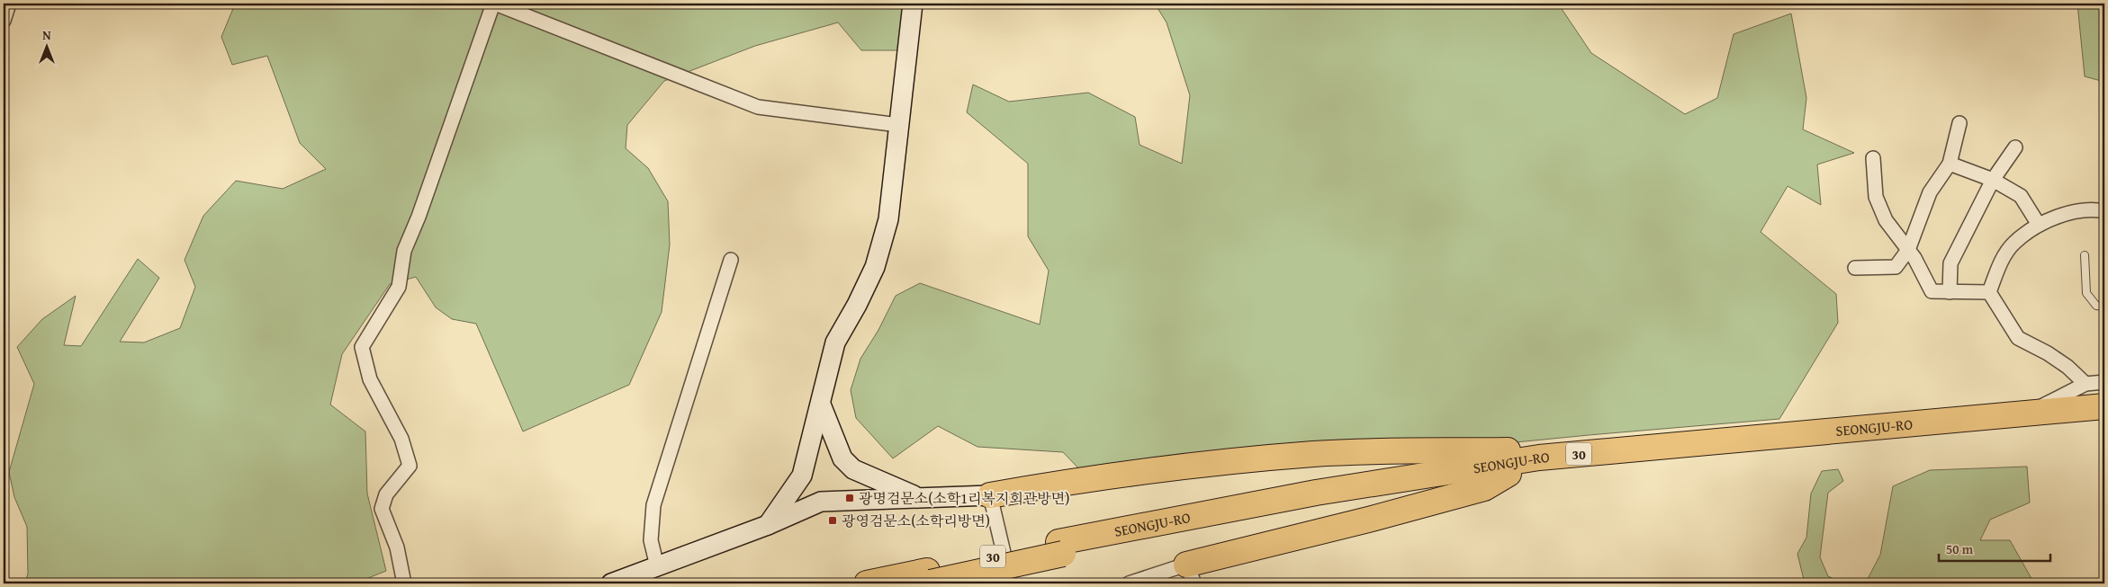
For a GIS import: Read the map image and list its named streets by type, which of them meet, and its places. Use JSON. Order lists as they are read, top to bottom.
{
  "streets": {
    "highway": ["SEONGJU-RO", "30"]
  },
  "crossings": [
    ["SEONGJU-RO", "30"]
  ],
  "places": {
    "transit": ["광명검문소(소학1리복지회관방면)", "광영검문소(소학리방면)"]
  },
  "scale_bar": "50 m",
  "north": "top"
}
